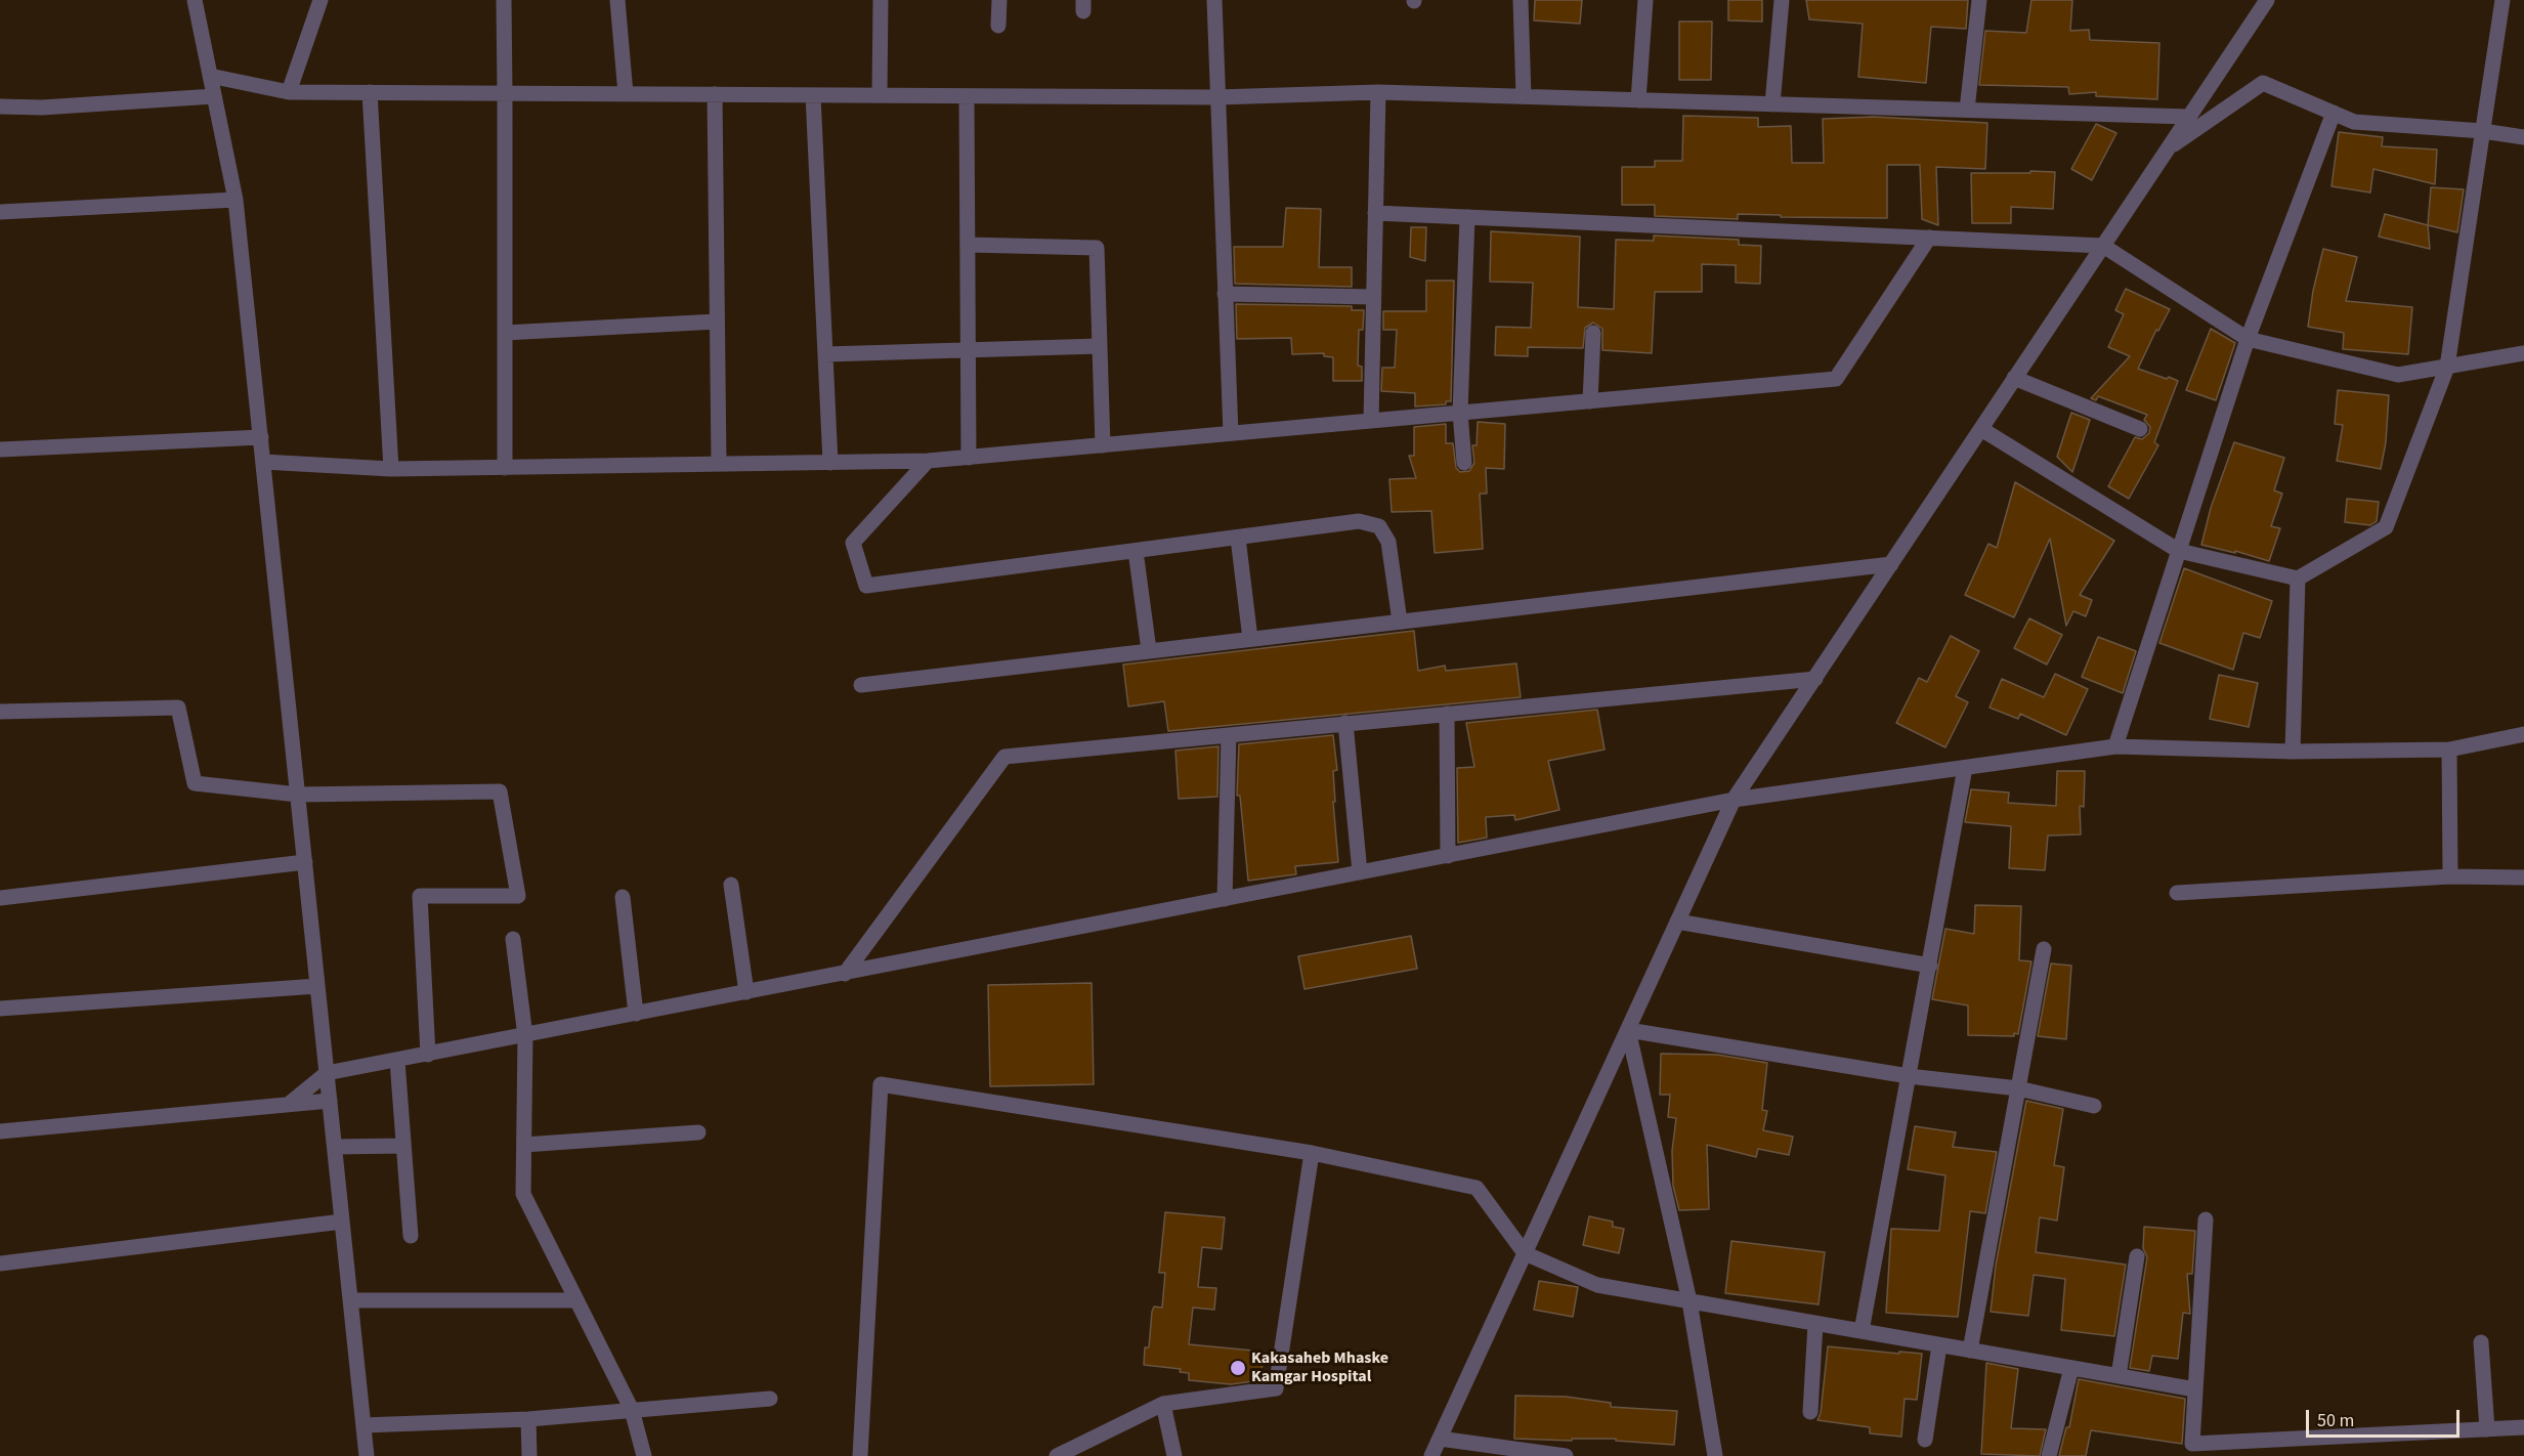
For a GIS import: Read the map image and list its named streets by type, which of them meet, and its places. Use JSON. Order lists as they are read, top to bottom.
{
  "places": ["Kakasaheb Mhaske Kamgar Hospital"],
  "scale_bar": "50 m"
}
